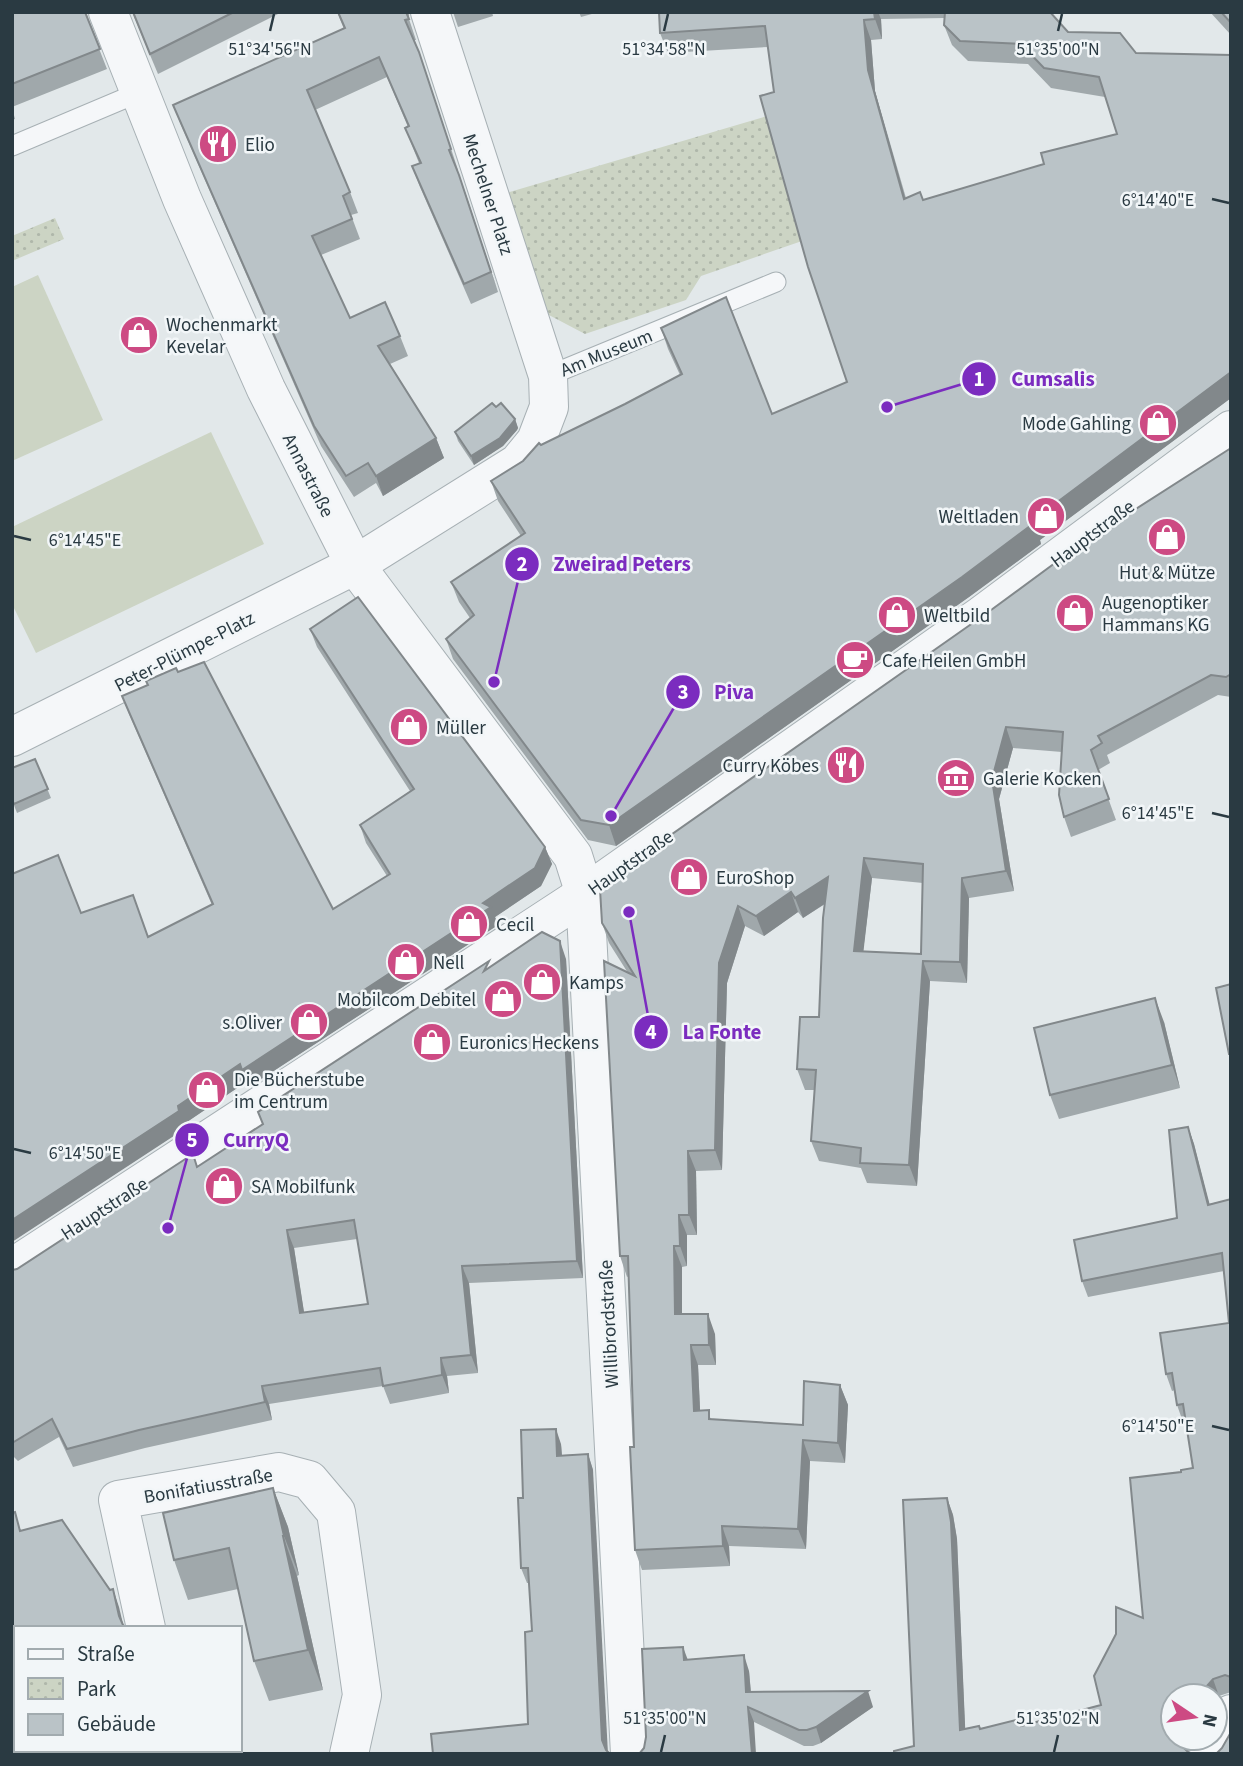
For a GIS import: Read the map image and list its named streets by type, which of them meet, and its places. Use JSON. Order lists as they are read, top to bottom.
{
  "streets": {
    "street": [
      "Mechelner Platz",
      "Am Museum",
      "Annastraße",
      "Hauptstraße",
      "Peter-Plümpe-Platz",
      "Willibrordstraße",
      "Bonifatiusstraße"
    ]
  },
  "crossings": [
    ["Mechelner Platz", "Am Museum"],
    ["Am Museum", "Annastraße"],
    ["Am Museum", "Peter-Plümpe-Platz"],
    ["Annastraße", "Hauptstraße"],
    ["Annastraße", "Peter-Plümpe-Platz"],
    ["Annastraße", "Willibrordstraße"],
    ["Hauptstraße", "Willibrordstraße"]
  ],
  "places": {
    "restaurant": ["Elio", "Curry Köbes"],
    "shop": [
      "Wochenmarkt Kevelar",
      "Mode Gahling",
      "Weltladen",
      "Hut & Mütze",
      "Augenoptiker Hammans KG",
      "Weltbild",
      "Müller",
      "EuroShop",
      "Cecil",
      "Nell",
      "Kamps",
      "Mobilcom Debitel",
      "s.Oliver",
      "Euronics Heckens",
      "Die Bücherstube im Centrum",
      "SA Mobilfunk"
    ],
    "other": [
      "Cumsalis",
      "Zweirad Peters",
      "Piva",
      "La Fonte",
      "CurryQ"
    ],
    "cafe": ["Cafe Heilen GmbH"],
    "museum": ["Galerie Kocken"]
  },
  "legend": ["Straße", "Park", "Gebäude"],
  "north": "right",
  "coordinates": [
    "51°34'56\"N",
    "51°34'58\"N",
    "51°35'00\"N",
    "6°14'40\"E",
    "6°14'45\"E",
    "6°14'50\"E",
    "51°35'02\"N"
  ]
}
